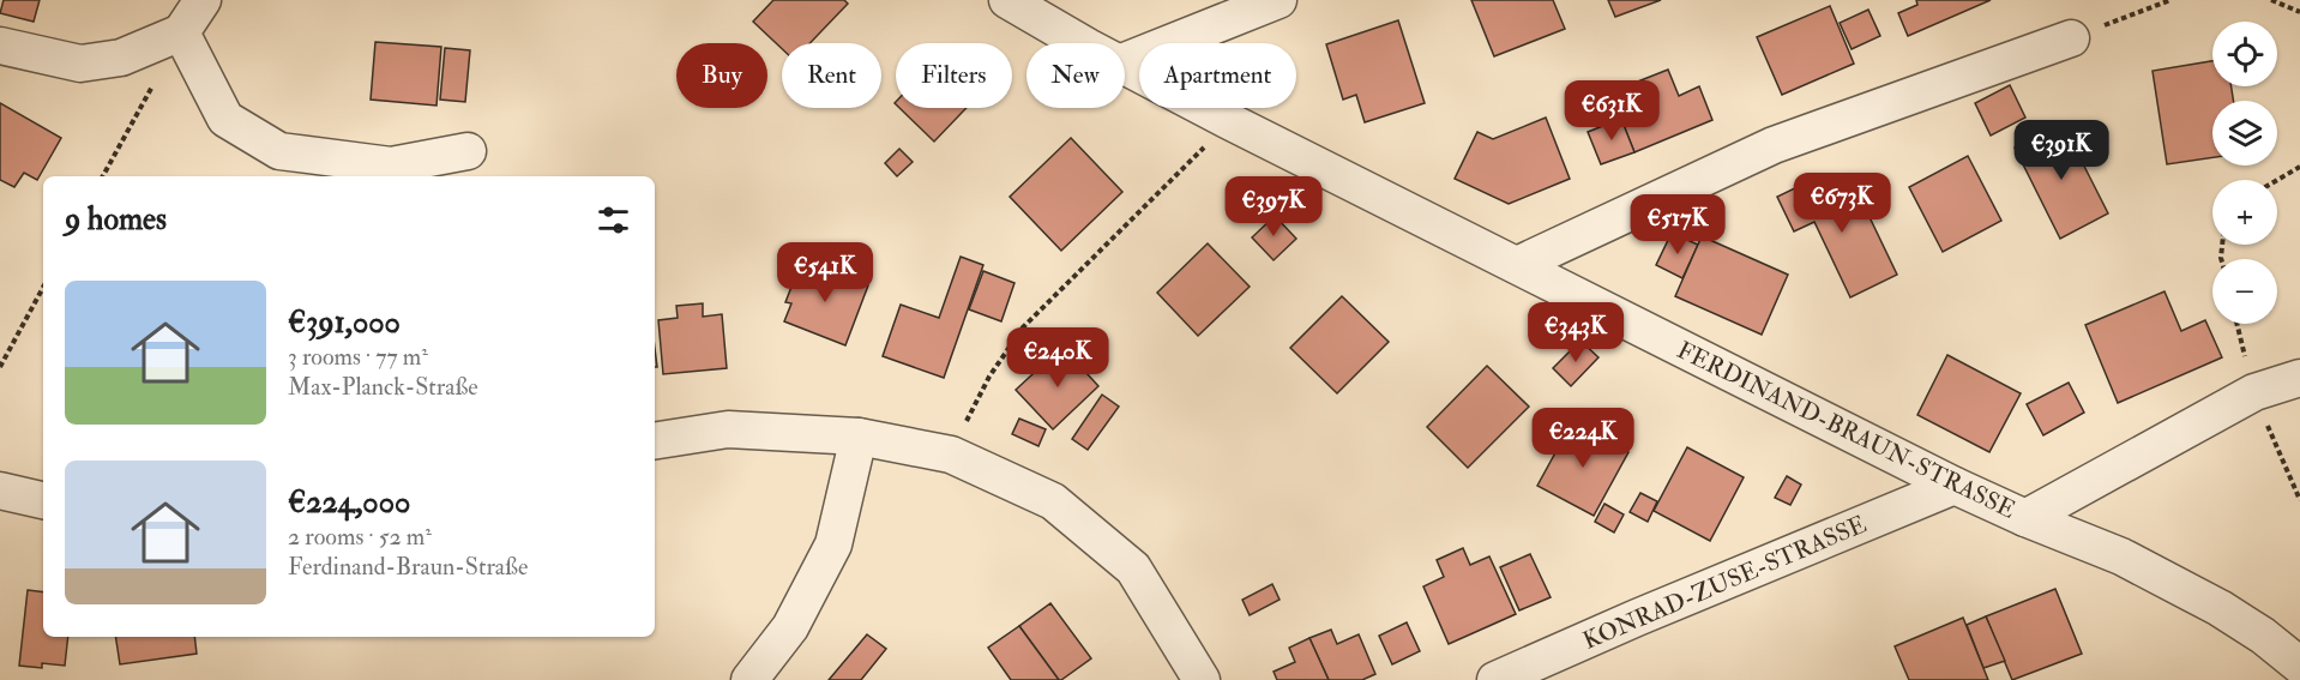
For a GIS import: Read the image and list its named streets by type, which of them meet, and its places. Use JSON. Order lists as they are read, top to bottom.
{
  "streets": {
    "street": ["FERDINAND-BRAUN-STRASSE", "KONRAD-ZUSE-STRASSE"]
  },
  "crossings": [
    ["FERDINAND-BRAUN-STRASSE", "KONRAD-ZUSE-STRASSE"]
  ],
  "page": {
    "map_buttons": ["+", "−"],
    "chip": [
      "Buy",
      "Rent",
      "Filters",
      "New",
      "Apartment"
    ],
    "price": [
      "€631K",
      "€391K",
      "€673K",
      "€397K",
      "€517K",
      "€541K",
      "€343K",
      "€240K",
      "€224K"
    ],
    "heading": "9 homes",
    "list": [
      {
        "name": "€391,000",
        "note": "3 rooms · 77 m² · Max-Planck-Straße"
      },
      {
        "name": "€224,000",
        "note": "2 rooms · 52 m² · Ferdinand-Braun-Straße"
      }
    ]
  }
}
